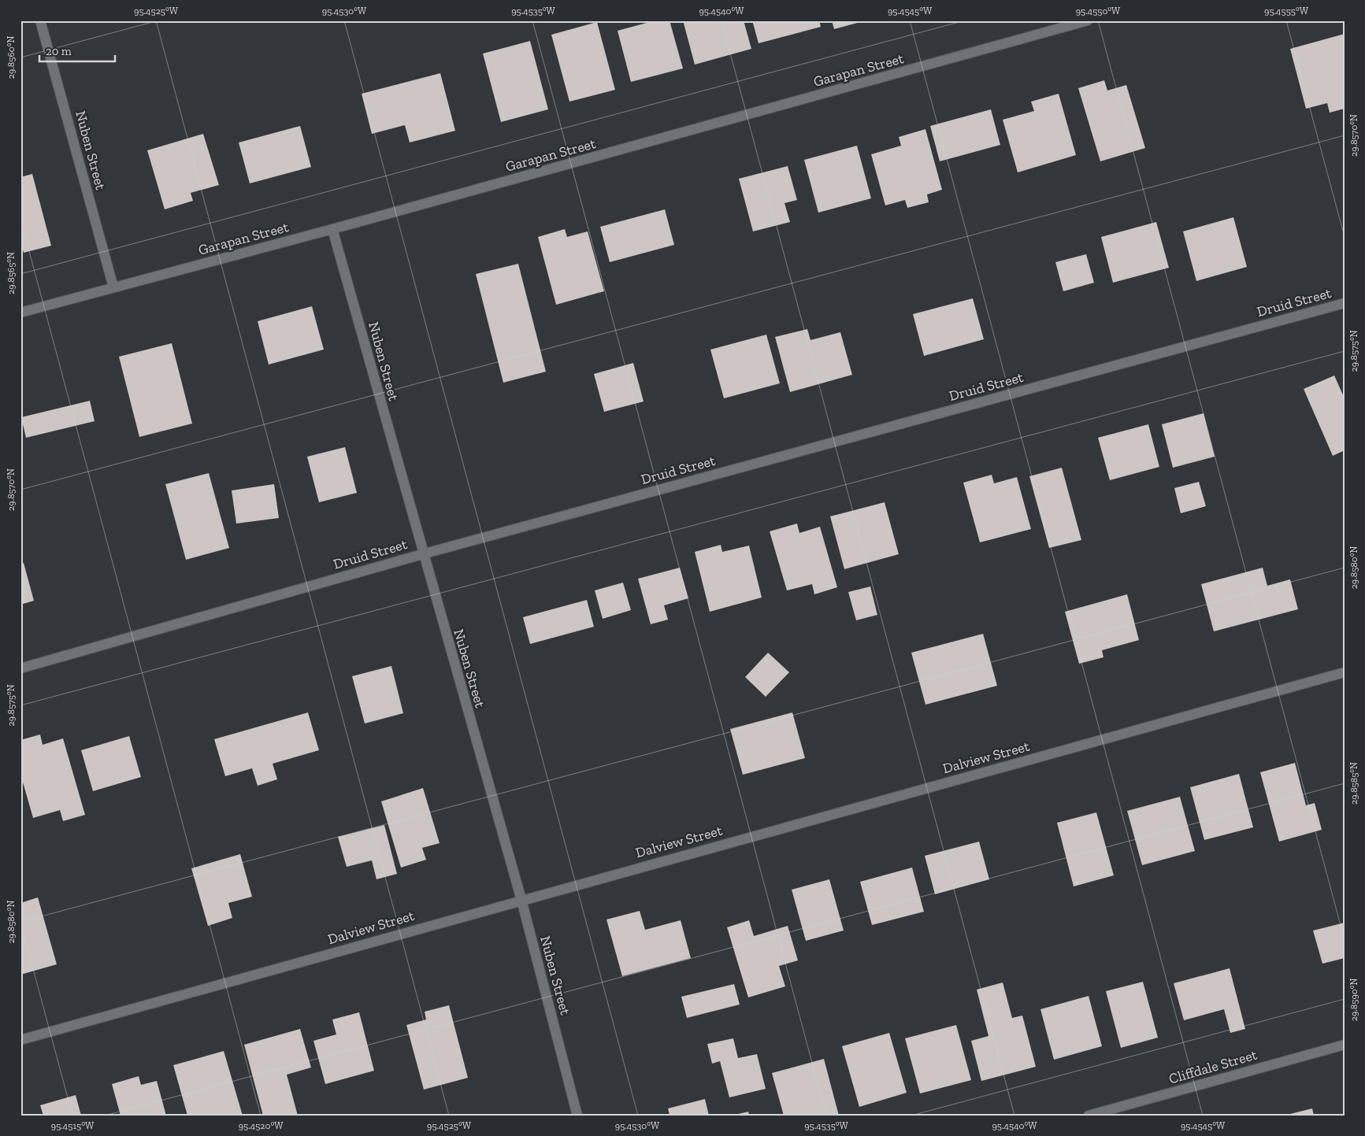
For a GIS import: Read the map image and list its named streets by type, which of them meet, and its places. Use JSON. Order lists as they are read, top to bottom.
{
  "streets": {
    "street": [
      "Garapan Street",
      "Nuben Street",
      "Druid Street",
      "Dalview Street",
      "Cliffdale Street"
    ]
  },
  "crossings": [
    ["Garapan Street", "Nuben Street"],
    ["Nuben Street", "Druid Street"],
    ["Nuben Street", "Dalview Street"]
  ],
  "scale_bar": "20 m",
  "coordinates": [
    "95.4525°W",
    "95.4530°W",
    "95.4535°W",
    "95.4540°W",
    "95.4545°W",
    "95.4550°W",
    "95.4555°W",
    "29.8560°N",
    "29.8570°N",
    "29.8565°N",
    "29.8575°N",
    "29.8580°N",
    "29.8585°N",
    "29.8590°N",
    "95.4515°W",
    "95.4520°W"
  ]
}
